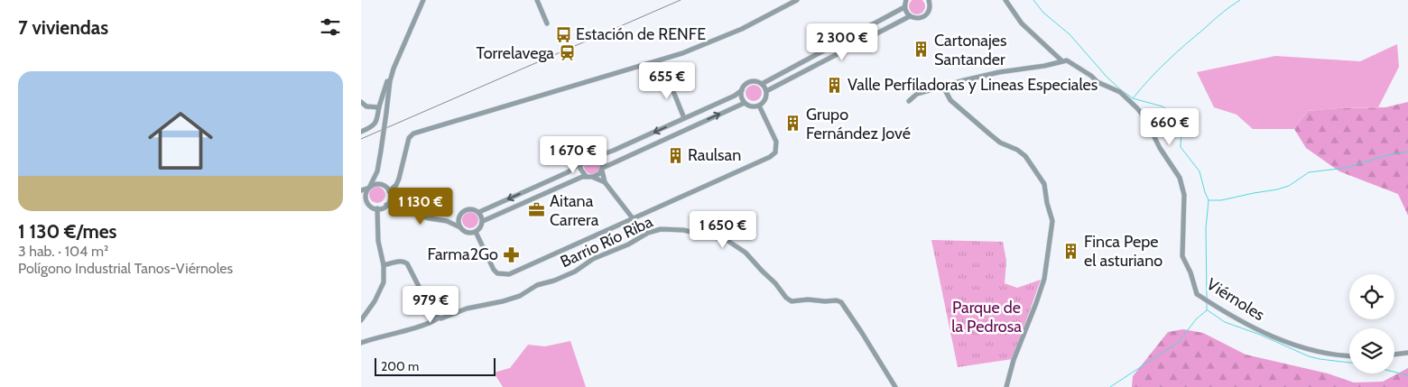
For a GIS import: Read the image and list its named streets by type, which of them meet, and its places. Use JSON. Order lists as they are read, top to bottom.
{
  "streets": {
    "street": ["Barrio Río Riba", "Viérnoles"]
  },
  "parks": ["Parque de la Pedrosa"],
  "places": {
    "bus stop": ["Estación de RENFE"],
    "building": [
      "Cartonajes Santander",
      "Valle Perfiladoras y Lineas Especiales",
      "Grupo Fernández Jové",
      "Raulsan",
      "Finca Pepe el asturiano"
    ],
    "station": ["Torrelavega"],
    "office": ["Aitana Carrera"],
    "pharmacy": ["Farma2Go"]
  },
  "scale_bar": "200 m",
  "page": {
    "heading": "7 viviendas",
    "price": [
      "2 300 €",
      "655 €",
      "660 €",
      "1 670 €",
      "1 130 €",
      "1 650 €",
      "979 €"
    ],
    "list": [
      {
        "name": "1 130 €/mes",
        "note": "3 hab. · 104 m² · Polígono Industrial Tanos-Viérnoles"
      }
    ],
    "scale": "200 m"
  }
}
